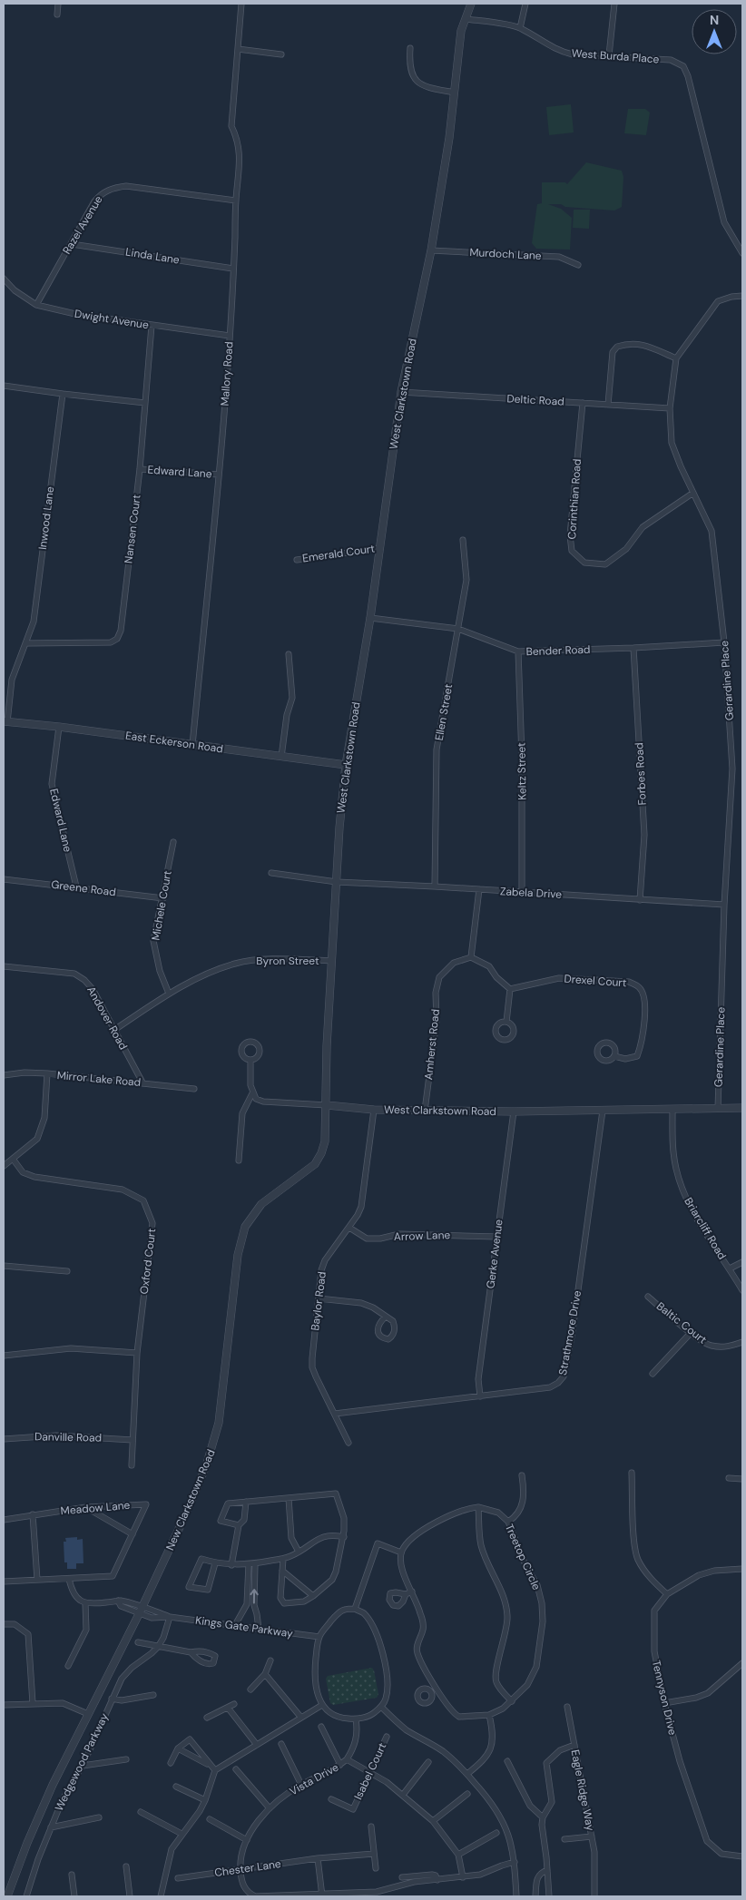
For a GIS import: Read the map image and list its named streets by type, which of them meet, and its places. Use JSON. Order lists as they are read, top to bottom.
{
  "streets": {
    "street": [
      "West Burda Place",
      "Razel Avenue",
      "Murdoch Lane",
      "Linda Lane",
      "Dwight Avenue",
      "Mallory Road",
      "West Clarkstown Road",
      "Deltic Road",
      "Edward Lane",
      "Corinthian Road",
      "Inwood Lane",
      "Nansen Court",
      "Emerald Court",
      "Bender Road",
      "Gerardine Place",
      "Ellen Street",
      "East Eckerson Road",
      "Keltz Street",
      "Forbes Road",
      "Greene Road",
      "Zabela Drive",
      "Michele Court",
      "Byron Street",
      "Drexel Court",
      "Andover Road",
      "Amherst Road",
      "Mirror Lake Road",
      "Briarcliff Road",
      "Arrow Lane",
      "Gerke Avenue",
      "Oxford Court",
      "Baylor Road",
      "Baltic Court",
      "Strathmore Drive",
      "Danville Road",
      "New Clarkstown Road",
      "Meadow Lane",
      "Treetop Circle",
      "Kings Gate Parkway",
      "Tennyson Drive",
      "Wedgewood Parkway",
      "Isabel Court",
      "Vista Drive",
      "Eagle Ridge Way",
      "Chester Lane"
    ]
  },
  "crossings": [
    ["West Burda Place", "West Clarkstown Road"],
    ["Razel Avenue", "Linda Lane"],
    ["Razel Avenue", "Dwight Avenue"],
    ["Razel Avenue", "Mallory Road"],
    ["Murdoch Lane", "West Clarkstown Road"],
    ["Linda Lane", "Mallory Road"],
    ["Dwight Avenue", "Mallory Road"],
    ["Dwight Avenue", "Nansen Court"],
    ["Mallory Road", "Edward Lane"],
    ["Mallory Road", "East Eckerson Road"],
    ["West Clarkstown Road", "Deltic Road"],
    ["West Clarkstown Road", "Emerald Court"],
    ["West Clarkstown Road", "Bender Road"],
    ["West Clarkstown Road", "Gerardine Place"],
    ["West Clarkstown Road", "East Eckerson Road"],
    ["West Clarkstown Road", "Zabela Drive"],
    ["West Clarkstown Road", "Byron Street"],
    ["West Clarkstown Road", "Amherst Road"],
    ["West Clarkstown Road", "Briarcliff Road"],
    ["West Clarkstown Road", "Gerke Avenue"],
    ["West Clarkstown Road", "Baylor Road"],
    ["West Clarkstown Road", "Strathmore Drive"],
    ["West Clarkstown Road", "New Clarkstown Road"],
    ["Deltic Road", "Corinthian Road"],
    ["Deltic Road", "Gerardine Place"],
    ["Edward Lane", "Nansen Court"],
    ["Edward Lane", "East Eckerson Road"],
    ["Edward Lane", "Greene Road"],
    ["Corinthian Road", "Gerardine Place"],
    ["Inwood Lane", "Nansen Court"],
    ["Inwood Lane", "East Eckerson Road"],
    ["Bender Road", "Gerardine Place"],
    ["Bender Road", "Ellen Street"],
    ["Bender Road", "Keltz Street"],
    ["Bender Road", "Forbes Road"],
    ["Gerardine Place", "Zabela Drive"],
    ["Ellen Street", "Zabela Drive"],
    ["Keltz Street", "Zabela Drive"],
    ["Forbes Road", "Zabela Drive"],
    ["Greene Road", "Michele Court"],
    ["Michele Court", "Byron Street"],
    ["Byron Street", "Andover Road"],
    ["Andover Road", "Mirror Lake Road"],
    ["Arrow Lane", "Gerke Avenue"],
    ["Arrow Lane", "Baylor Road"],
    ["Gerke Avenue", "Strathmore Drive"],
    ["Oxford Court", "Danville Road"],
    ["Baylor Road", "Strathmore Drive"],
    ["New Clarkstown Road", "Kings Gate Parkway"],
    ["Kings Gate Parkway", "Wedgewood Parkway"],
    ["Kings Gate Parkway", "Vista Drive"],
    ["Isabel Court", "Vista Drive"],
    ["Vista Drive", "Chester Lane"]
  ],
  "north": "top"
}
